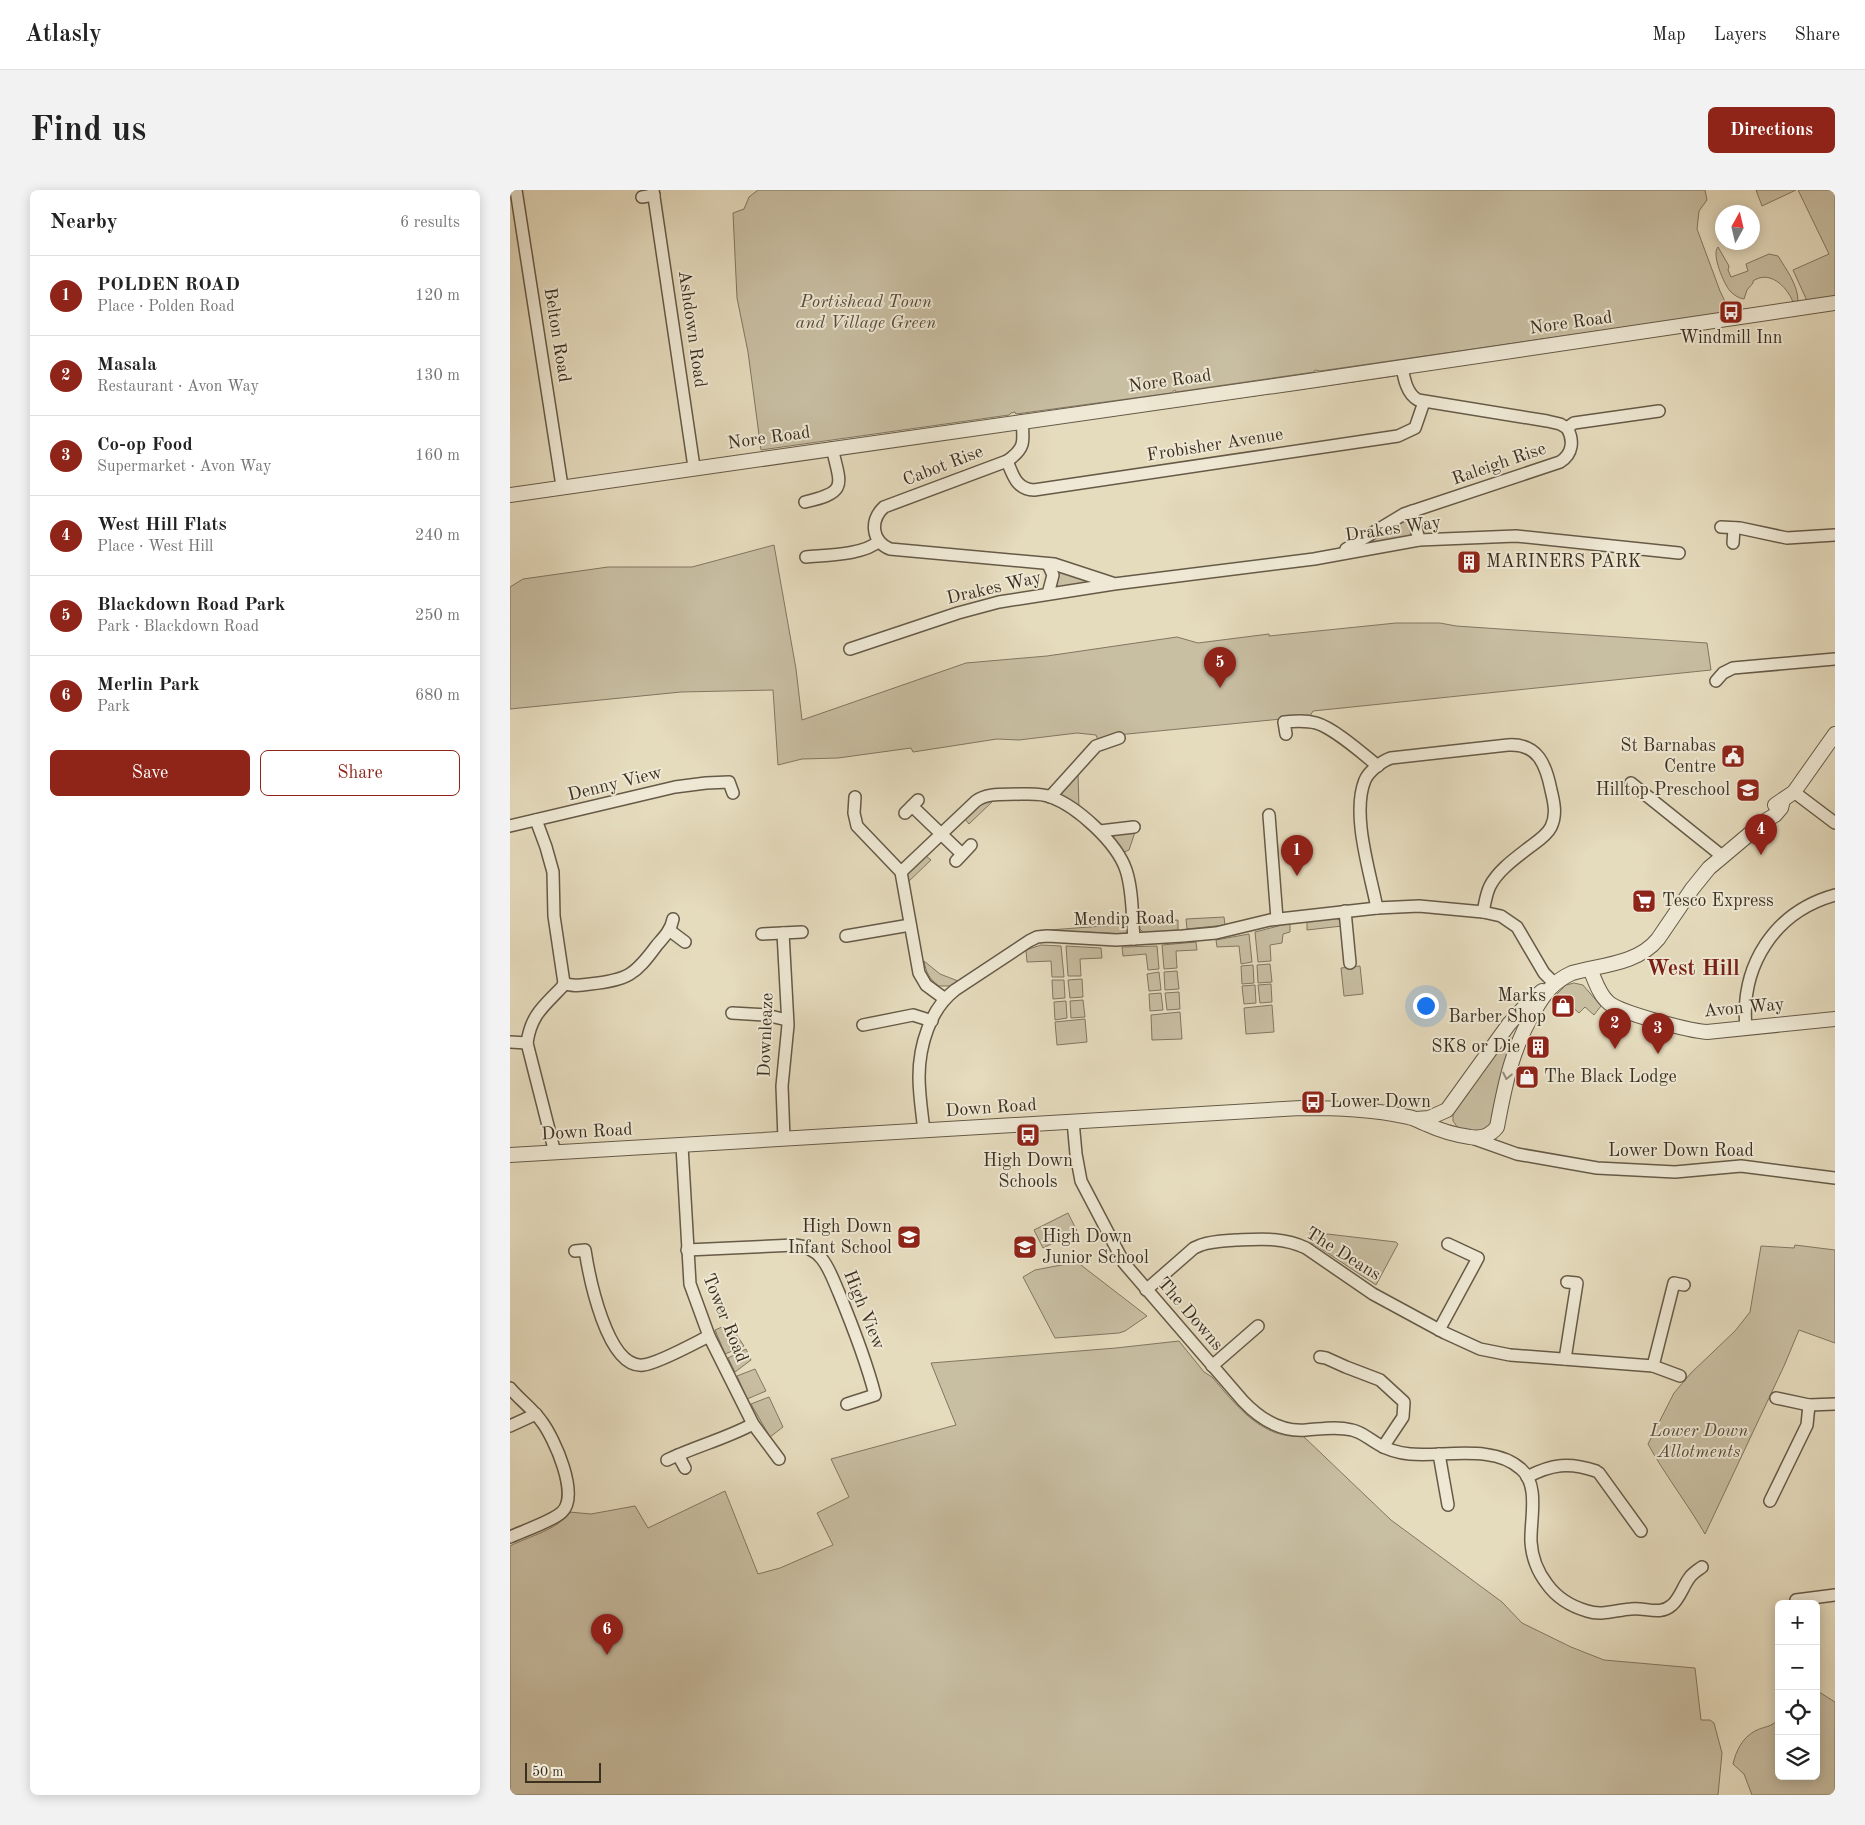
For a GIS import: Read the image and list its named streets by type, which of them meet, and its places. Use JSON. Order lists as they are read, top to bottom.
{
  "streets": {
    "street": [
      "Nore Road",
      "Ashdown Road",
      "Belton Road",
      "Frobisher Avenue",
      "Raleigh Rise",
      "Cabot Rise",
      "Drakes Way",
      "Denny View",
      "Mendip Road",
      "Avon Way",
      "Downleaze",
      "Down Road",
      "Lower Down Road",
      "The Deans",
      "High View",
      "The Downs",
      "Tower Road"
    ]
  },
  "crossings": [
    ["Nore Road", "Ashdown Road"],
    ["Nore Road", "Belton Road"],
    ["Nore Road", "Cabot Rise"],
    ["Frobisher Avenue", "Raleigh Rise"],
    ["Frobisher Avenue", "Cabot Rise"],
    ["Raleigh Rise", "Drakes Way"],
    ["Mendip Road", "Down Road"],
    ["Downleaze", "Down Road"],
    ["Down Road", "Lower Down Road"],
    ["Down Road", "The Downs"],
    ["Down Road", "Tower Road"],
    ["The Deans", "The Downs"],
    ["High View", "Tower Road"]
  ],
  "districts": ["West Hill"],
  "parks": ["Portishead Town and Village Green", "Lower Down Allotments"],
  "places": {
    "bus stop": ["Windmill Inn", "Lower Down", "High Down Schools"],
    "building": ["MARINERS PARK", "SK8 or Die"],
    "public building": ["St Barnabas Centre"],
    "school or university": ["Hilltop Preschool", "High Down Infant School", "High Down Junior School"],
    "supermarket": ["Tesco Express"],
    "shop": ["Marks Barber Shop", "The Black Lodge"]
  },
  "scale_bar": "50 m",
  "north": "top",
  "page": {
    "header": "Atlasly",
    "nav": ["Map", "Layers", "Share"],
    "buttons": [
      "Directions",
      ["Save", "Share"]
    ],
    "title": "Find us",
    "heading": ["Nearby", "6 results"],
    "list": [
      {
        "mark": "1",
        "name": "POLDEN ROAD",
        "note": "Place · Polden Road",
        "value": "120 m"
      },
      {
        "mark": "2",
        "name": "Masala",
        "note": "Restaurant · Avon Way",
        "value": "130 m"
      },
      {
        "mark": "3",
        "name": "Co-op Food",
        "note": "Supermarket · Avon Way",
        "value": "160 m"
      },
      {
        "mark": "4",
        "name": "West Hill Flats",
        "note": "Place · West Hill",
        "value": "240 m"
      },
      {
        "mark": "5",
        "name": "Blackdown Road Park",
        "note": "Park · Blackdown Road",
        "value": "250 m"
      },
      {
        "mark": "6",
        "name": "Merlin Park",
        "note": "Park",
        "value": "680 m"
      }
    ],
    "pins": [
      "5",
      "4",
      "1",
      "2",
      "3",
      "6"
    ],
    "map_buttons": ["+", "−"],
    "scale": "50 m"
  }
}
